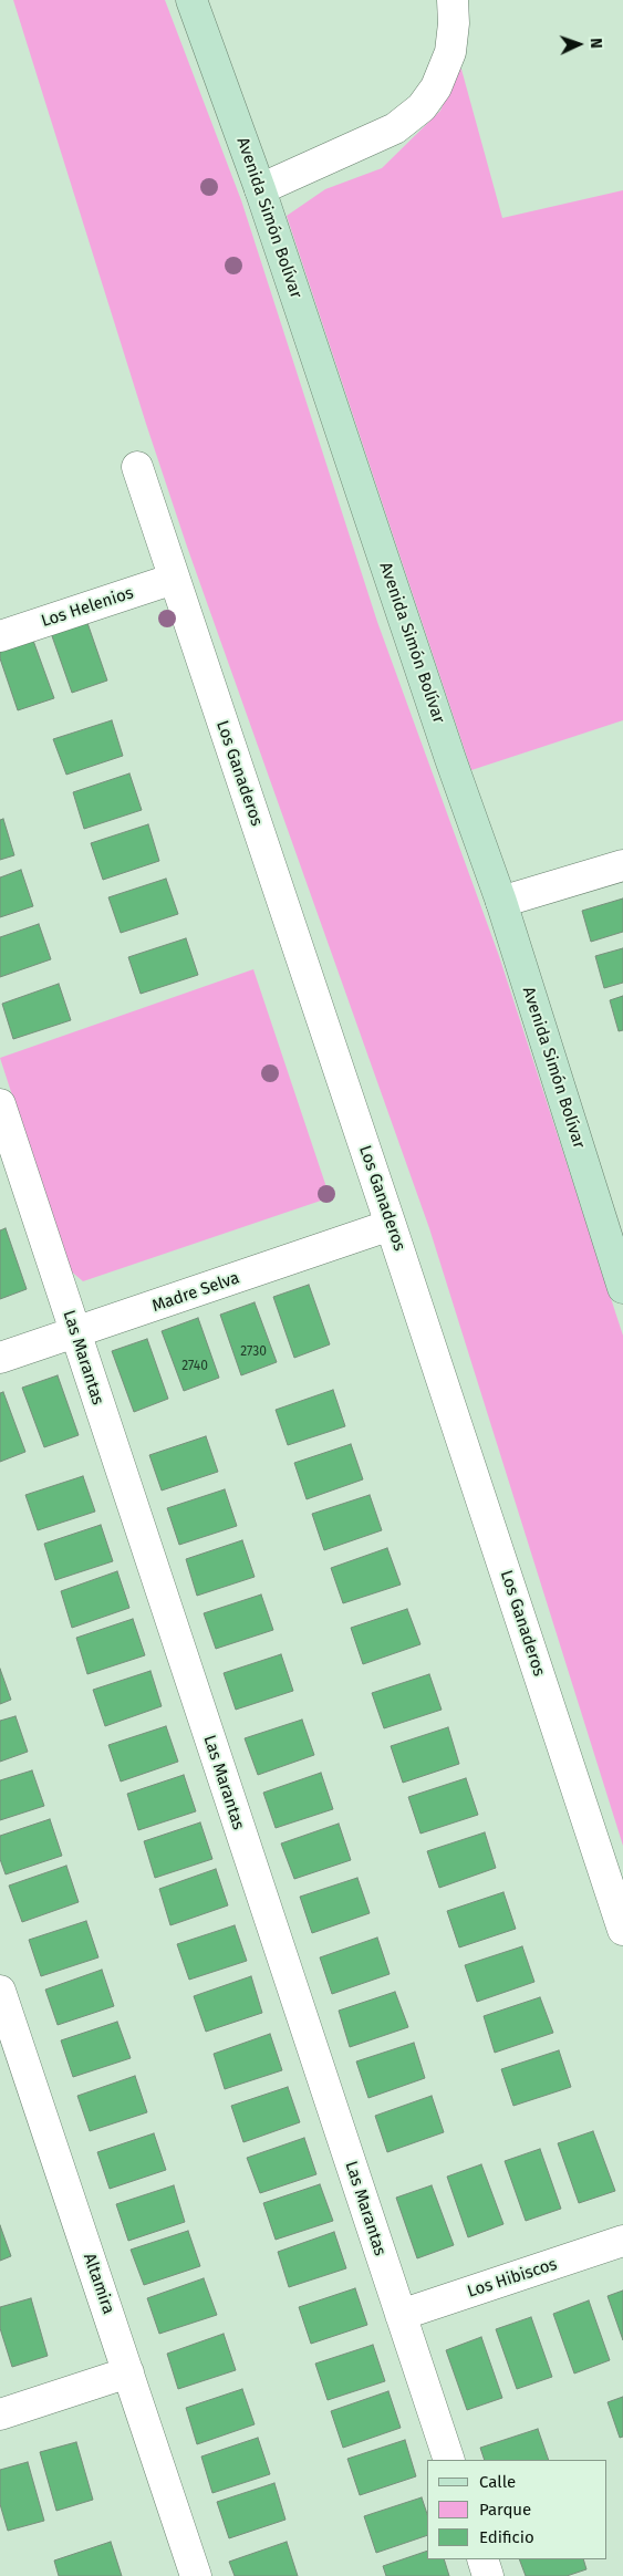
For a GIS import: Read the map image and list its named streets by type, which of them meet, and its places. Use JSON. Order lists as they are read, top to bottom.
{
  "streets": {
    "street": [
      "Avenida Simón Bolívar",
      "Los Helenios",
      "Los Ganaderos",
      "Madre Selva",
      "Las Marantas",
      "Los Hibiscos",
      "Altamira"
    ]
  },
  "crossings": [
    ["Los Helenios", "Los Ganaderos"],
    ["Los Ganaderos", "Madre Selva"],
    ["Madre Selva", "Las Marantas"],
    ["Las Marantas", "Los Hibiscos"]
  ],
  "house_numbers": ["2730", "2740"],
  "legend": ["Calle", "Parque", "Edificio"],
  "north": "right"
}
